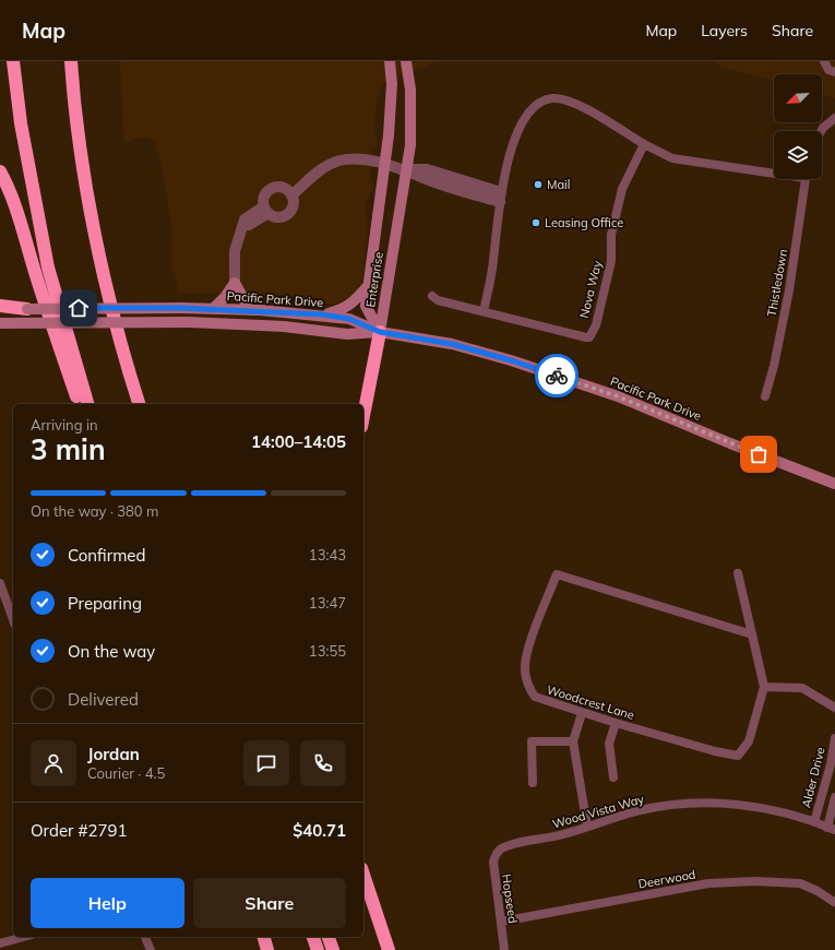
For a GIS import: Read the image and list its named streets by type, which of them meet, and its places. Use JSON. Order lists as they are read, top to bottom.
{
  "streets": {
    "main road": ["Enterprise", "Pacific Park Drive"],
    "street": [
      "Thistledown",
      "Nova Way",
      "Woodcrest Lane",
      "Alder Drive",
      "Wood Vista Way",
      "Deerwood",
      "Hopseed"
    ]
  },
  "crossings": [
    ["Enterprise", "Pacific Park Drive"],
    ["Alder Drive", "Wood Vista Way"],
    ["Wood Vista Way", "Hopseed"],
    ["Deerwood", "Hopseed"]
  ],
  "places": ["Mail", "Leasing Office"],
  "north": "bottom left",
  "page": {
    "header": "Map",
    "nav": ["Map", "Layers", "Share"],
    "heading": ["3 min", "Arriving in", "14:00–14:05"],
    "panel": [
      "Jordan",
      "Courier · 4.5",
      "Order #2791",
      "$40.71"
    ],
    "bar": "On the way · 380 m",
    "list": [
      ["Confirmed", "13:43"],
      ["Preparing", "13:47"],
      ["On the way", "13:55"],
      "Delivered"
    ],
    "buttons": ["Help", "Share"]
  }
}
